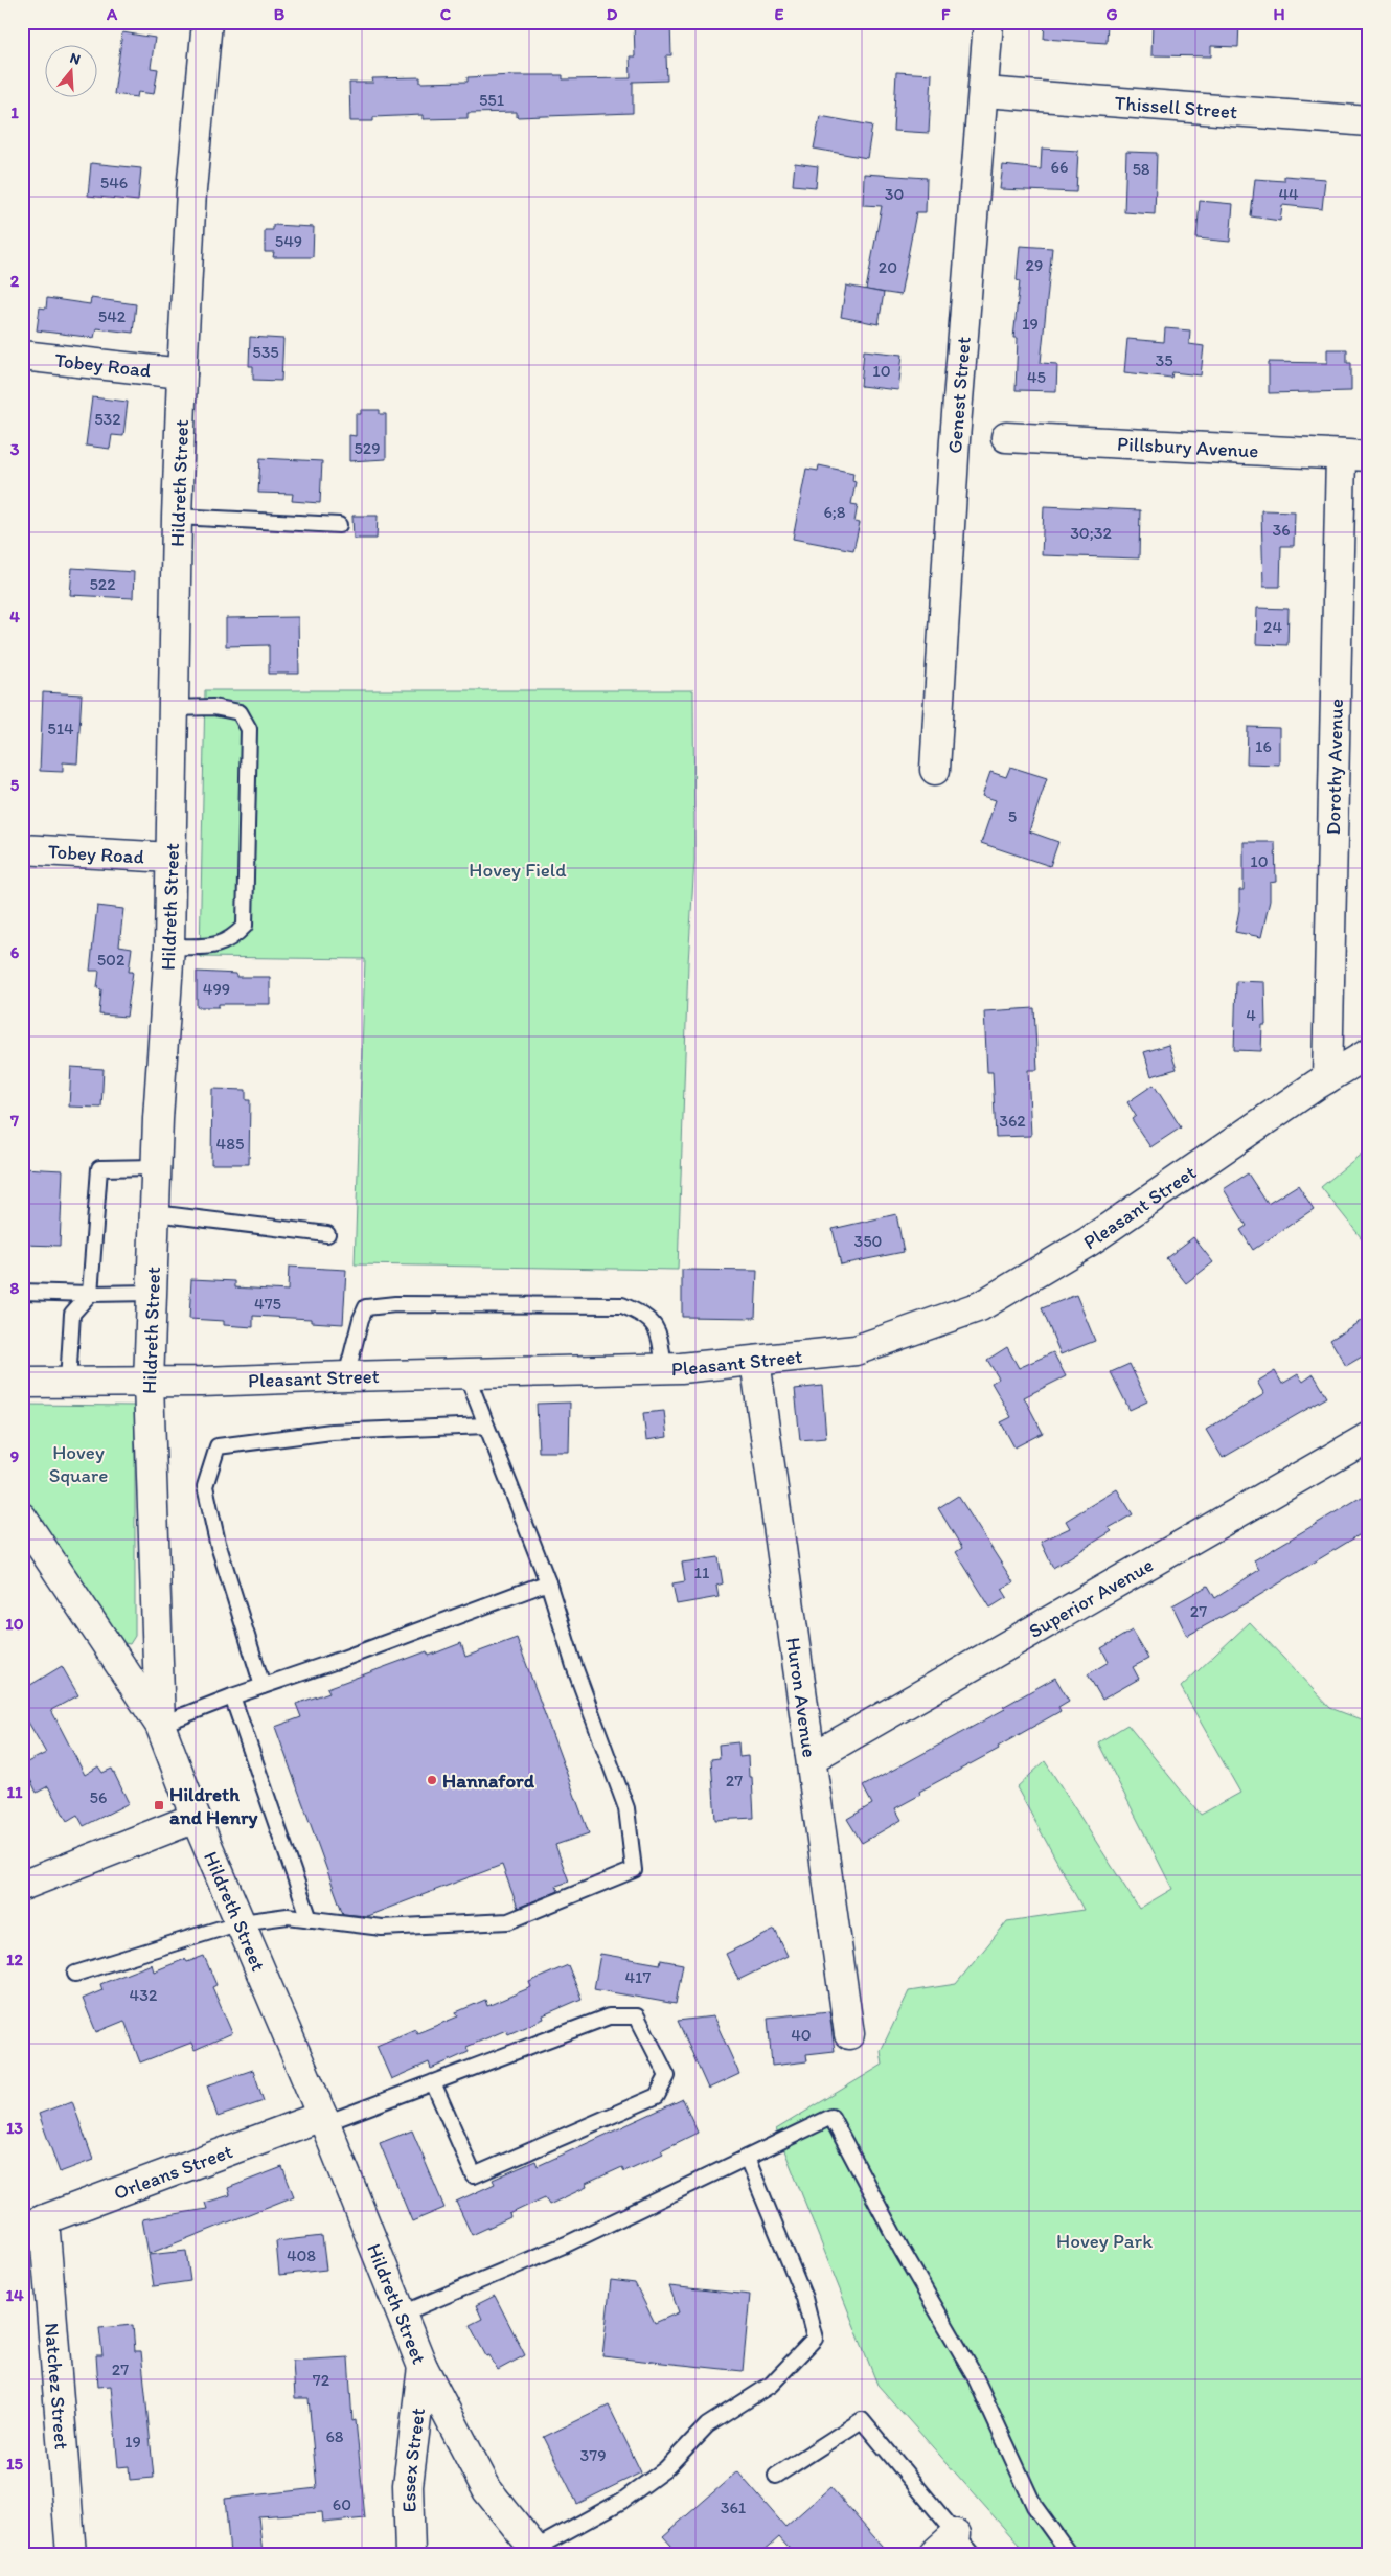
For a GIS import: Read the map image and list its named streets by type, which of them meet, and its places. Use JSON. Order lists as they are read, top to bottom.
{
  "streets": {
    "street": [
      "Thissell Street",
      "Tobey Road",
      "Genest Street",
      "Pillsbury Avenue",
      "Hildreth Street",
      "Dorothy Avenue",
      "Pleasant Street",
      "Superior Avenue",
      "Huron Avenue",
      "Orleans Street",
      "Natchez Street",
      "Essex Street"
    ]
  },
  "crossings": [
    ["Thissell Street", "Genest Street"],
    ["Tobey Road", "Hildreth Street"],
    ["Pillsbury Avenue", "Dorothy Avenue"],
    ["Hildreth Street", "Pleasant Street"],
    ["Hildreth Street", "Orleans Street"],
    ["Hildreth Street", "Essex Street"],
    ["Dorothy Avenue", "Pleasant Street"],
    ["Pleasant Street", "Huron Avenue"],
    ["Superior Avenue", "Huron Avenue"],
    ["Orleans Street", "Natchez Street"]
  ],
  "parks": ["Hovey Field", "Hovey Square", "Hovey Park"],
  "places": {
    "other": ["Hannaford"],
    "transit": ["Hildreth and Henry"]
  },
  "house_numbers": [
    "551",
    "66",
    "58",
    "546",
    "30",
    "44",
    "549",
    "29",
    "20",
    "542",
    "19",
    "535",
    "35",
    "10",
    "45",
    "532",
    "529",
    "6;8",
    "36",
    "30;32",
    "522",
    "24",
    "514",
    "16",
    "5",
    "10",
    "502",
    "499",
    "4",
    "362",
    "485",
    "350",
    "475",
    "11",
    "27",
    "27",
    "56",
    "417",
    "432",
    "40",
    "408",
    "27",
    "72",
    "68",
    "19",
    "379",
    "60",
    "361"
  ],
  "north": "top",
  "grid": {
    "columns": [
      "A",
      "B",
      "C",
      "D",
      "E",
      "F",
      "G",
      "H"
    ],
    "rows": [
      "1",
      "2",
      "3",
      "4",
      "5",
      "6",
      "7",
      "8",
      "9",
      "10",
      "11",
      "12",
      "13",
      "14",
      "15"
    ]
  }
}
